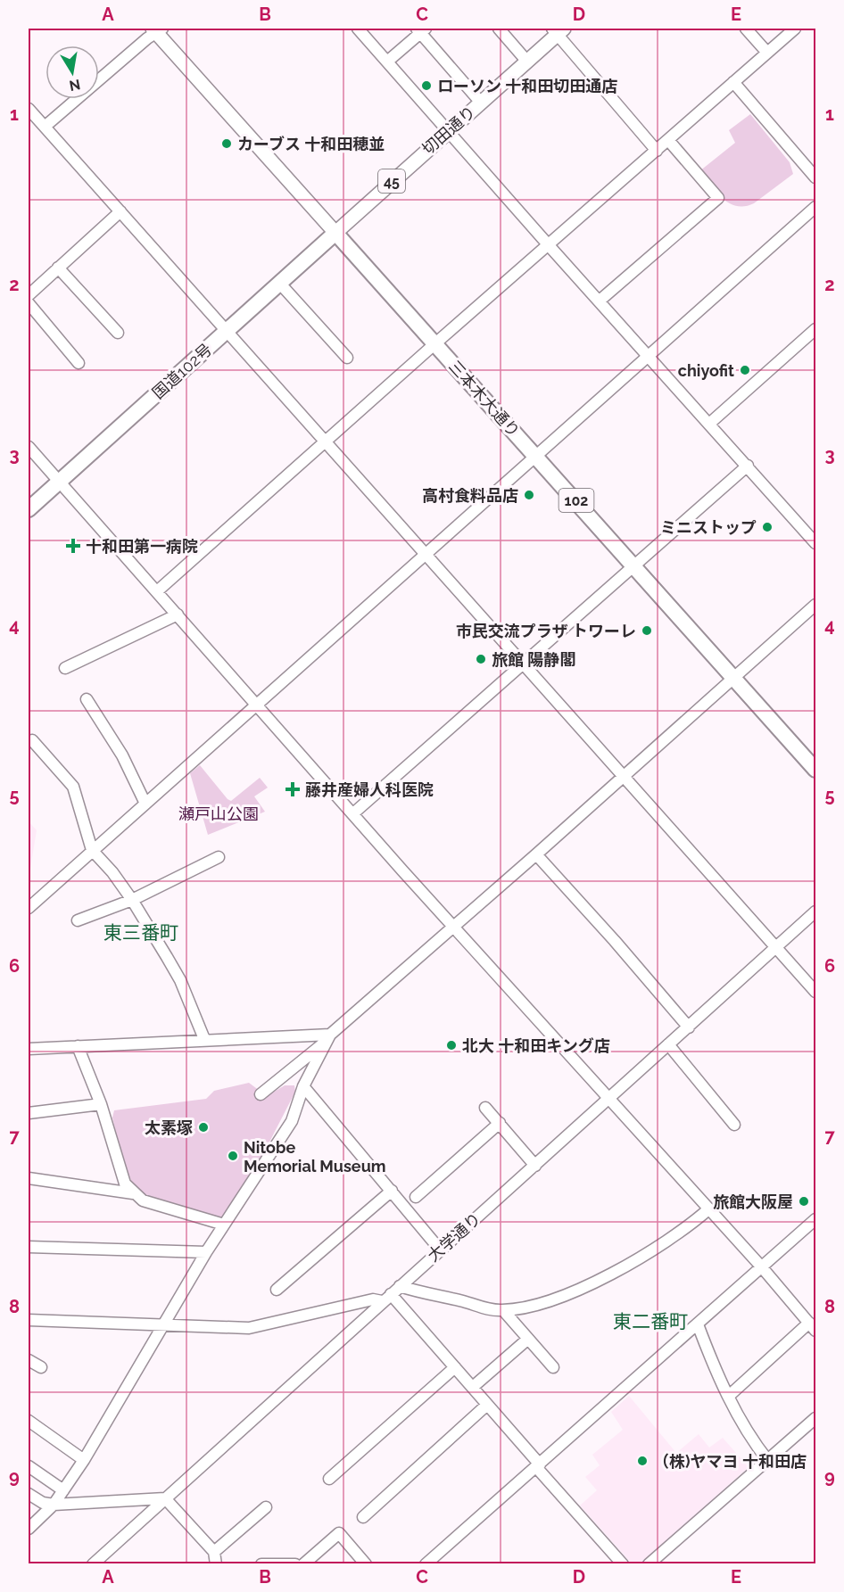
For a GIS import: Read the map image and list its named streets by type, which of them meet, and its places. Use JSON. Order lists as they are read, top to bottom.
{
  "streets": {
    "highway": ["国道102号", "三本木大通り", "102"],
    "main road": ["切田通り", "45"],
    "street": ["大学通り"]
  },
  "crossings": [
    ["切田通り", "国道102号"],
    ["切田通り", "三本木大通り"],
    ["国道102号", "三本木大通り"]
  ],
  "districts": ["東三番町", "東二番町"],
  "parks": ["瀬戸山公園"],
  "places": {
    "other": [
      "ローソン 十和田切田通店",
      "カーブス 十和田穂並",
      "chiyofit",
      "高村食料品店",
      "ミニストップ",
      "市民交流プラザ トワーレ",
      "旅館 陽静閣",
      "北大 十和田キング店",
      "太素塚",
      "Nitobe Memorial Museum",
      "旅館大阪屋",
      "（株)ヤマヨ 十和田店"
    ],
    "health": ["十和田第一病院", "藤井産婦人科医院"]
  },
  "north": "bottom",
  "grid": {
    "columns": [
      "A",
      "B",
      "C",
      "D",
      "E"
    ],
    "rows": [
      "1",
      "2",
      "3",
      "4",
      "5",
      "6",
      "7",
      "8",
      "9"
    ]
  }
}
